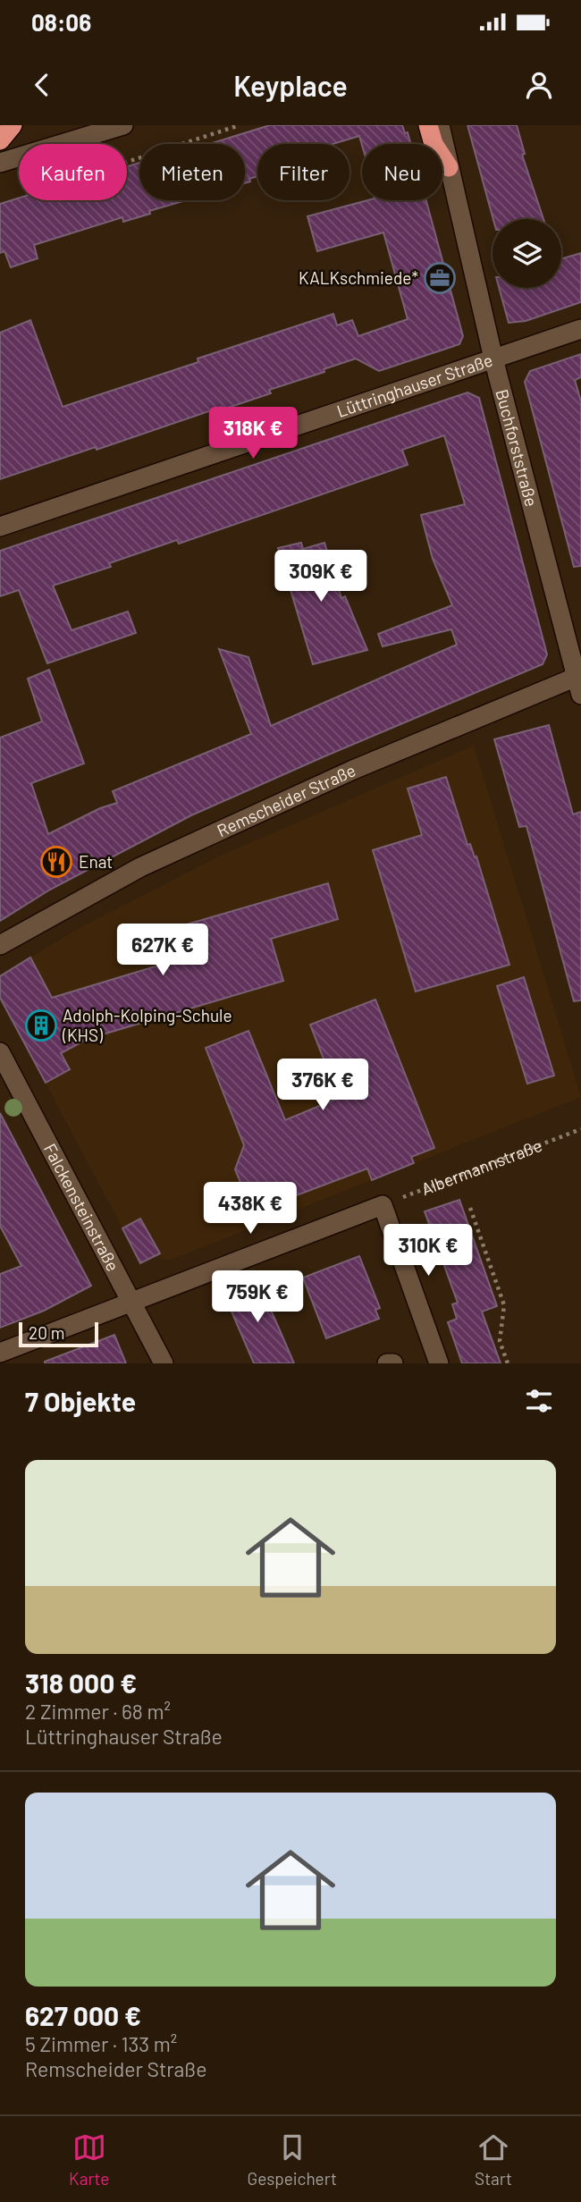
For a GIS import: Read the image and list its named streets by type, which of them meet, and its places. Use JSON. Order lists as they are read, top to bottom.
{
  "streets": {
    "street": [
      "Lüttringhauser Straße",
      "Buchforststraße",
      "Remscheider Straße",
      "Falckensteinstraße"
    ],
    "path": ["Albermannstraße"]
  },
  "crossings": [
    ["Lüttringhauser Straße", "Buchforststraße"],
    ["Buchforststraße", "Remscheider Straße"]
  ],
  "places": {
    "office": ["KALKschmiede*"],
    "restaurant": ["Enat"],
    "building": ["Adolph-Kolping-Schule (KHS)"]
  },
  "scale_bar": "20 m",
  "page": {
    "status": "08:06",
    "header": "Keyplace",
    "chip": [
      "Kaufen",
      "Mieten",
      "Filter",
      "Neu"
    ],
    "price": [
      "318K €",
      "309K €",
      "627K €",
      "376K €",
      "438K €",
      "310K €",
      "759K €"
    ],
    "scale": "20 m",
    "heading": "7 Objekte",
    "list": [
      {
        "name": "318 000 €",
        "note": "2 Zimmer · 68 m² · Lüttringhauser Straße"
      },
      {
        "name": "627 000 €",
        "note": "5 Zimmer · 133 m² · Remscheider Straße"
      }
    ],
    "tabs": ["Karte", "Gespeichert", "Start"]
  }
}
